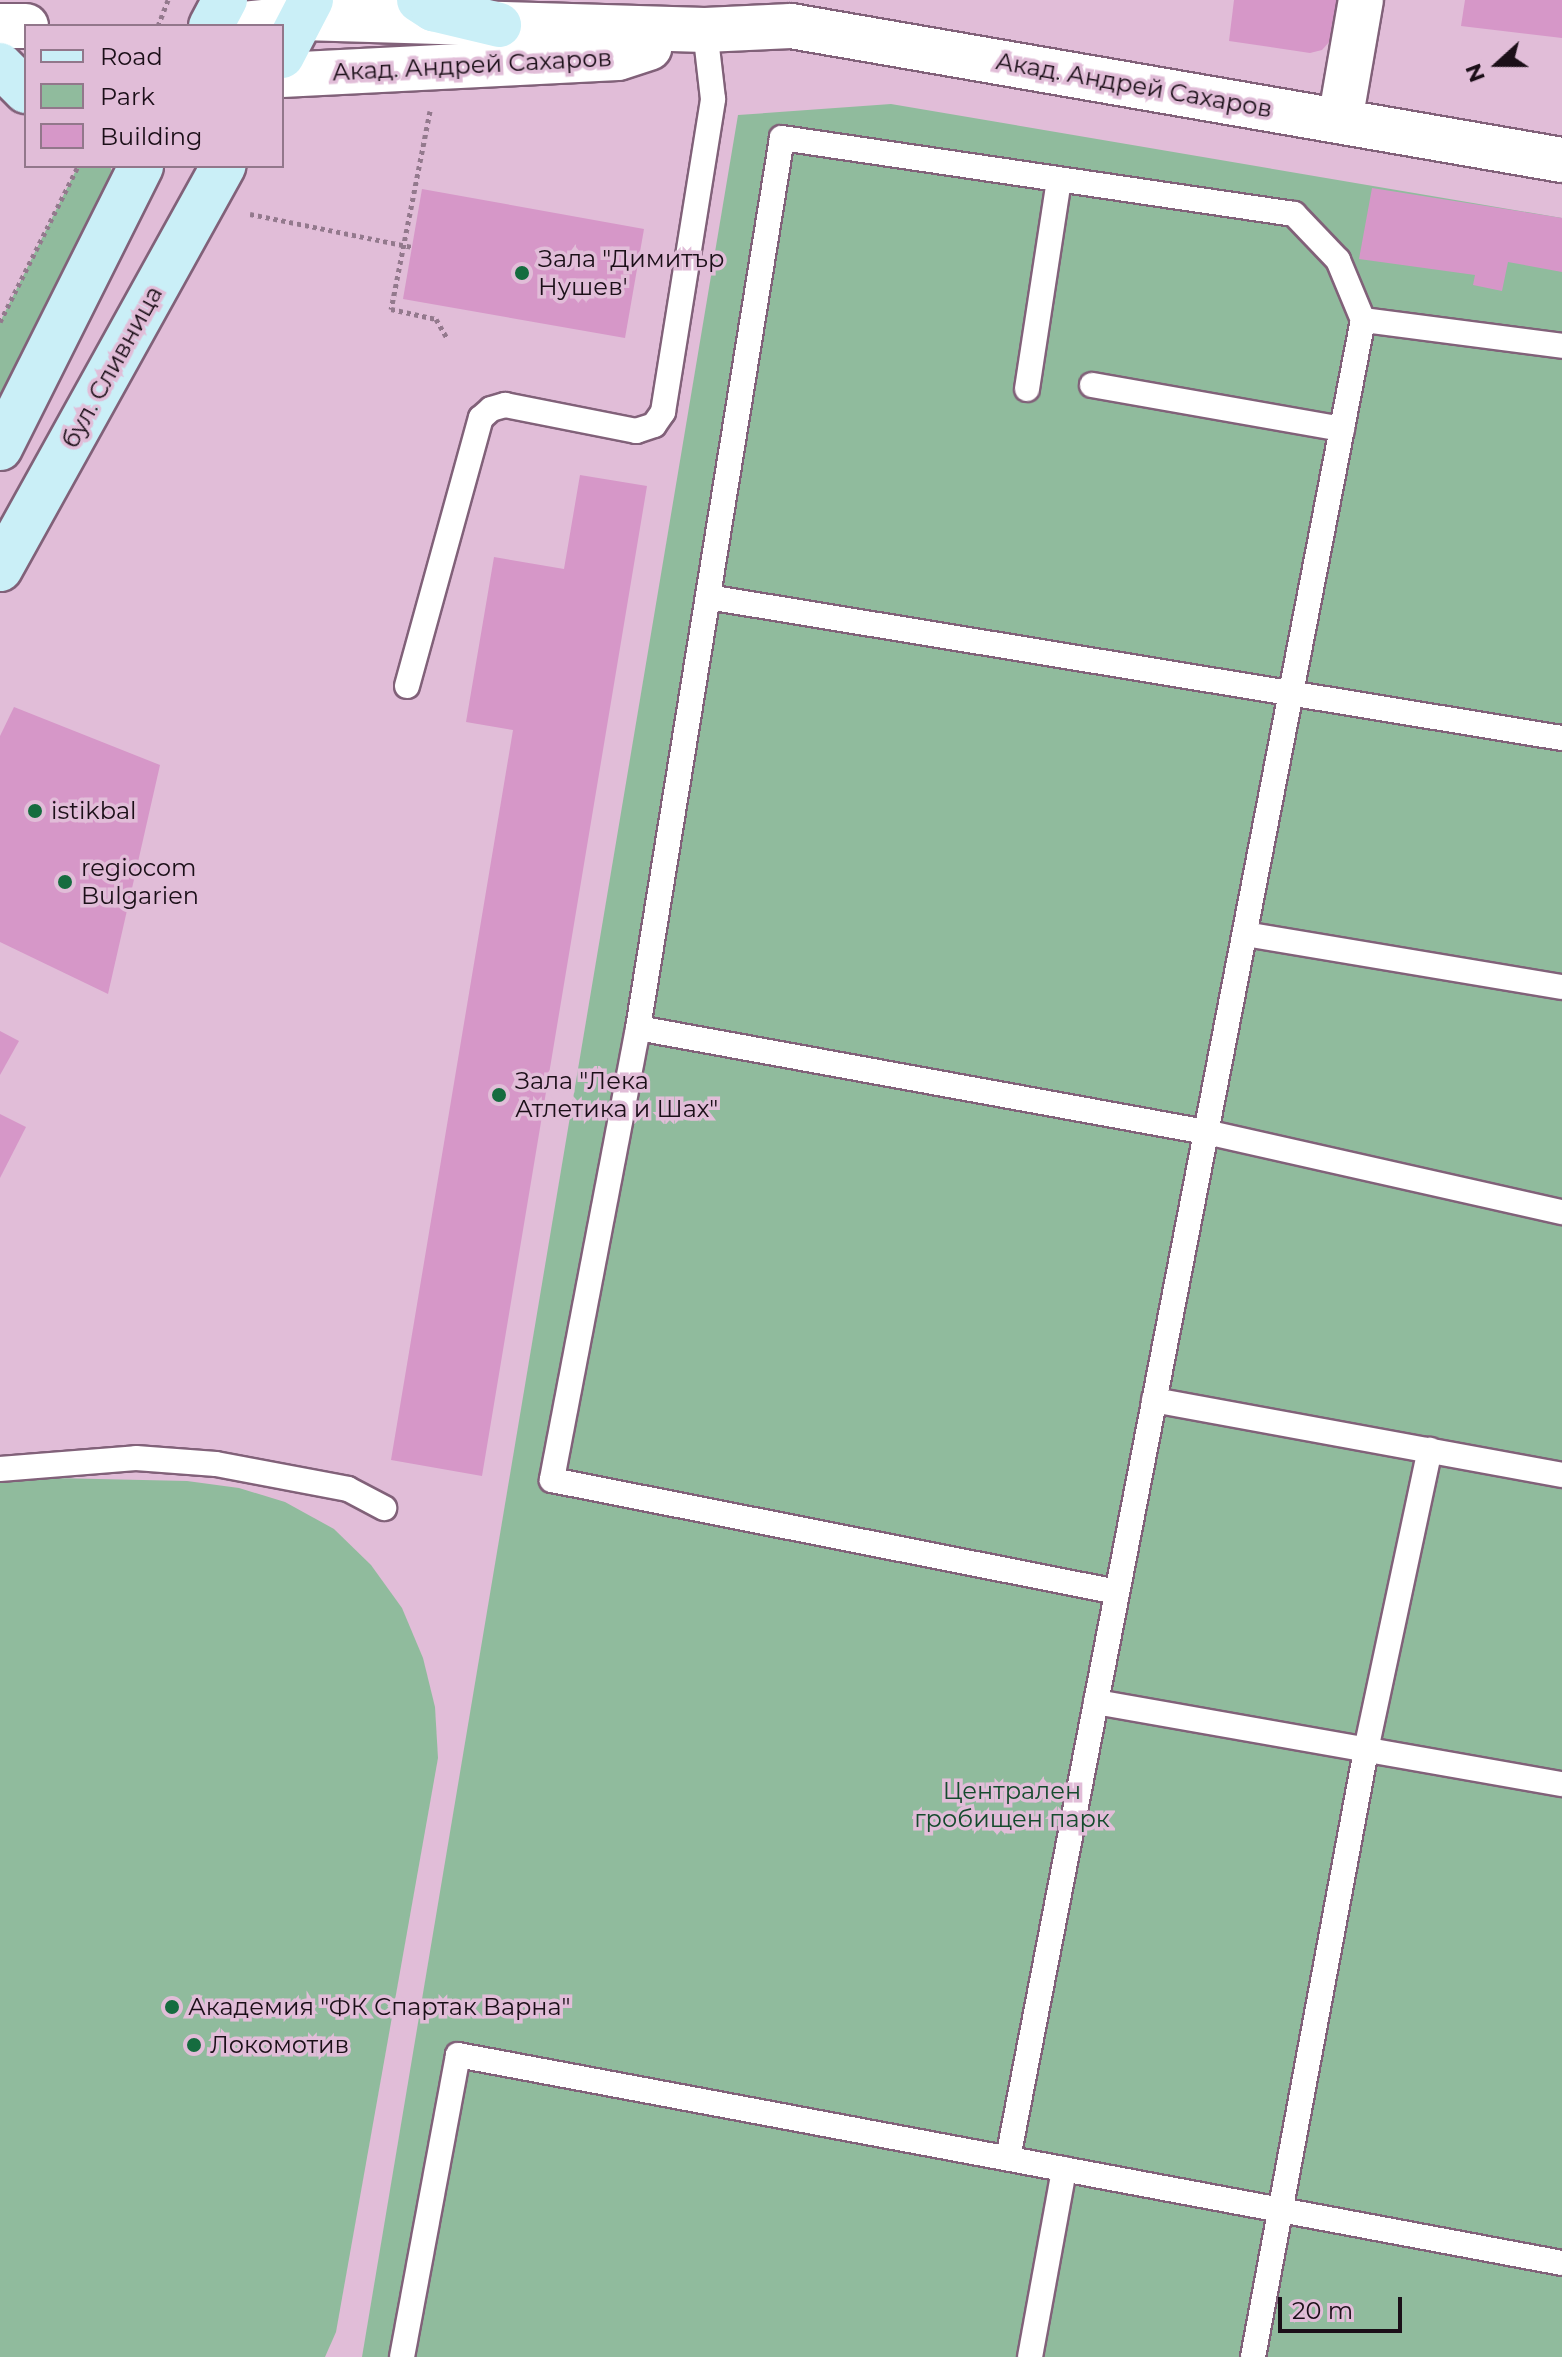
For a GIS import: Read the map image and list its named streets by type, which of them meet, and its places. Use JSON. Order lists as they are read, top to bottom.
{
  "streets": {
    "main road": ["бул. Сливница"],
    "street": ["Акад. Андрей Сахаров"]
  },
  "parks": ["Централен гробищен парк"],
  "places": [
    "Зала \"Димитър Нушев'",
    "istikbal",
    "regiocom Bulgarien",
    "Зала \"Лека Атлетика и Шах\"",
    "Академия \"ФК Спартак Варна\"",
    "Локомотив"
  ],
  "legend": ["Road", "Park", "Building"],
  "scale_bar": "20 m",
  "north": "left"
}
